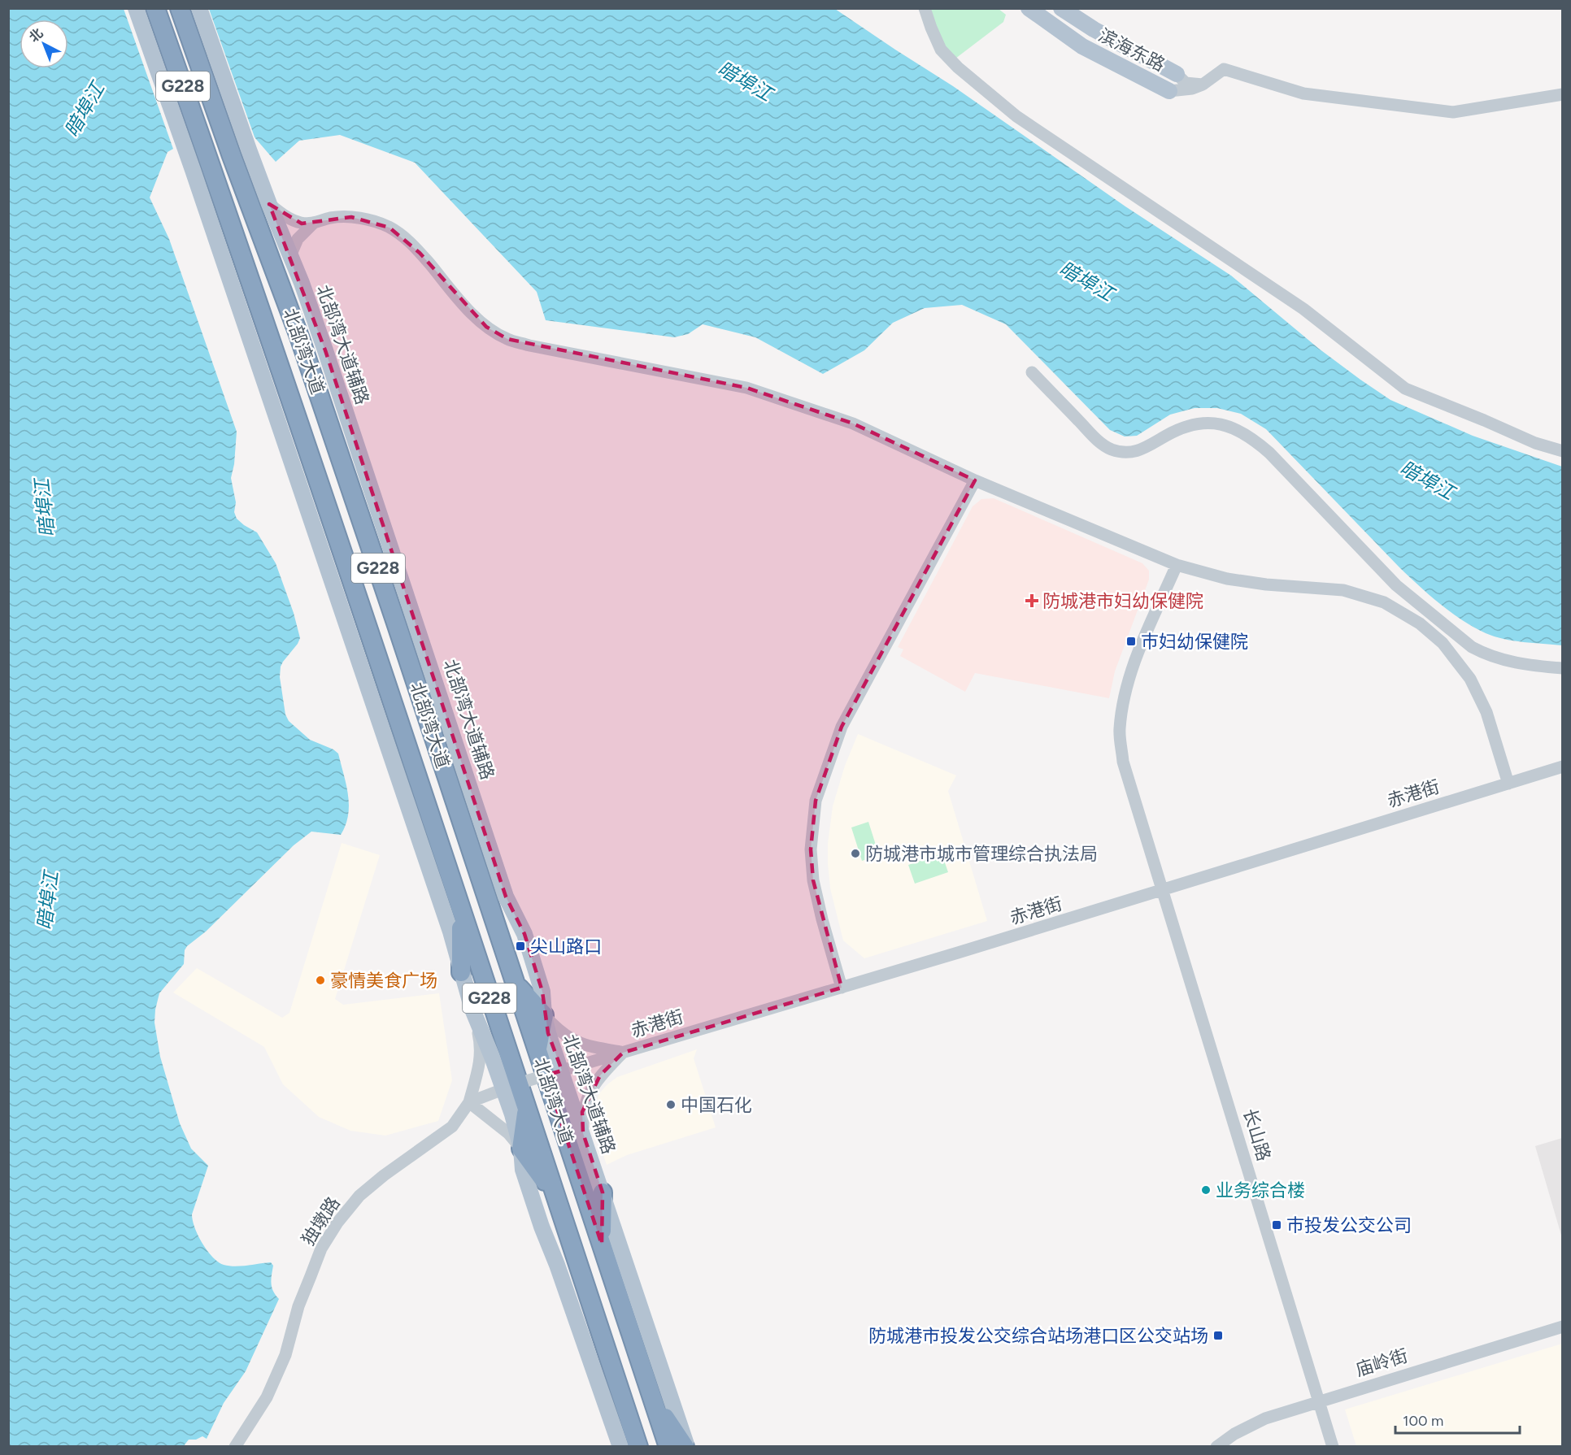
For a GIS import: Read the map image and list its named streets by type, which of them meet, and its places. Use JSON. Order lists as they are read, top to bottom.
{
  "streets": {
    "highway": ["G228", "北部湾大道"],
    "main road": ["滨海东路", "北部湾大道辅路"],
    "street": [
      "赤港街",
      "长山路",
      "独墩路",
      "庙岭街"
    ]
  },
  "crossings": [
    ["北部湾大道辅路", "北部湾大道"],
    ["北部湾大道辅路", "赤港街"],
    ["北部湾大道", "赤港街"],
    ["赤港街", "长山路"],
    ["长山路", "庙岭街"]
  ],
  "water": ["暗埠江"],
  "places": {
    "health": ["防城港市妇幼保健院"],
    "transit": [
      "巿妇幼保健院",
      "尖山路口",
      "巿投发公交公司",
      "防城港市投发公交综合站场港口区公交站场"
    ],
    "other": [
      "防城港市城市管理综合执法局",
      "豪情美食广场",
      "中国石化",
      "业务综合楼"
    ]
  },
  "scale_bar": "100 m",
  "north": "top left"
}
